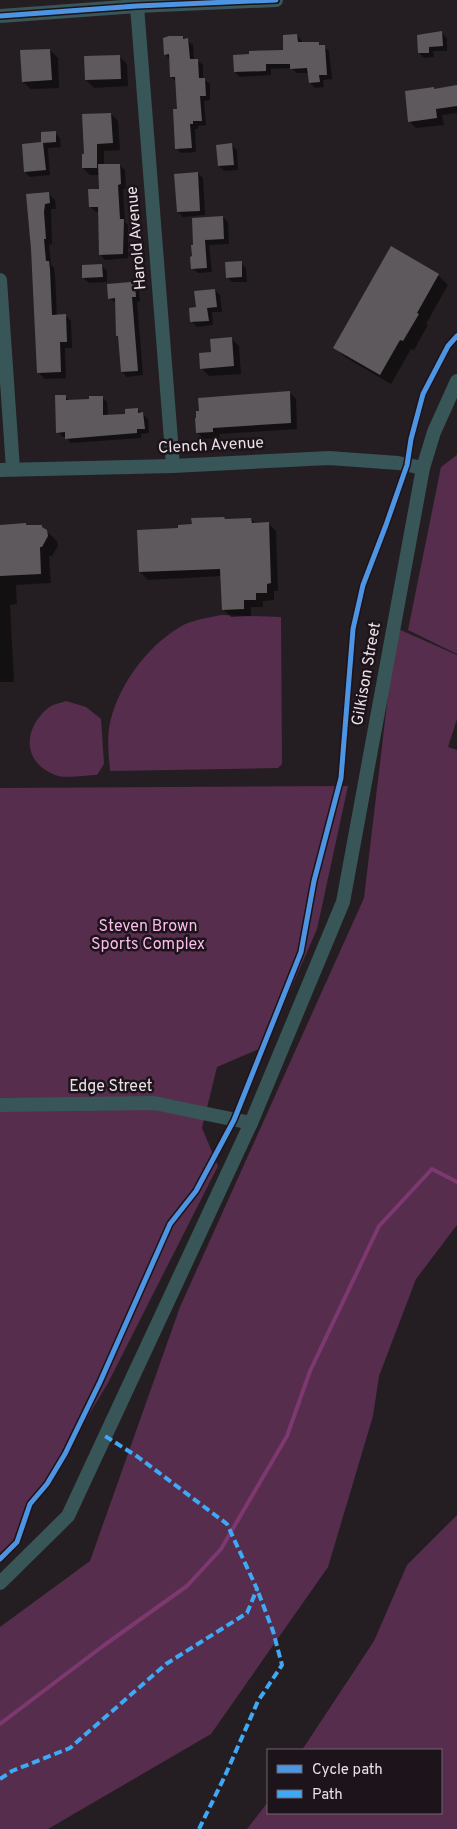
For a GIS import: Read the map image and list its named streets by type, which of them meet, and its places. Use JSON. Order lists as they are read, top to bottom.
{
  "streets": {
    "street": [
      "Harold Avenue",
      "Clench Avenue",
      "Gilkison Street",
      "Edge Street"
    ]
  },
  "crossings": [
    ["Harold Avenue", "Clench Avenue"],
    ["Clench Avenue", "Gilkison Street"],
    ["Gilkison Street", "Edge Street"]
  ],
  "parks": ["Steven Brown Sports Complex"],
  "legend": ["Cycle path", "Path"]
}
